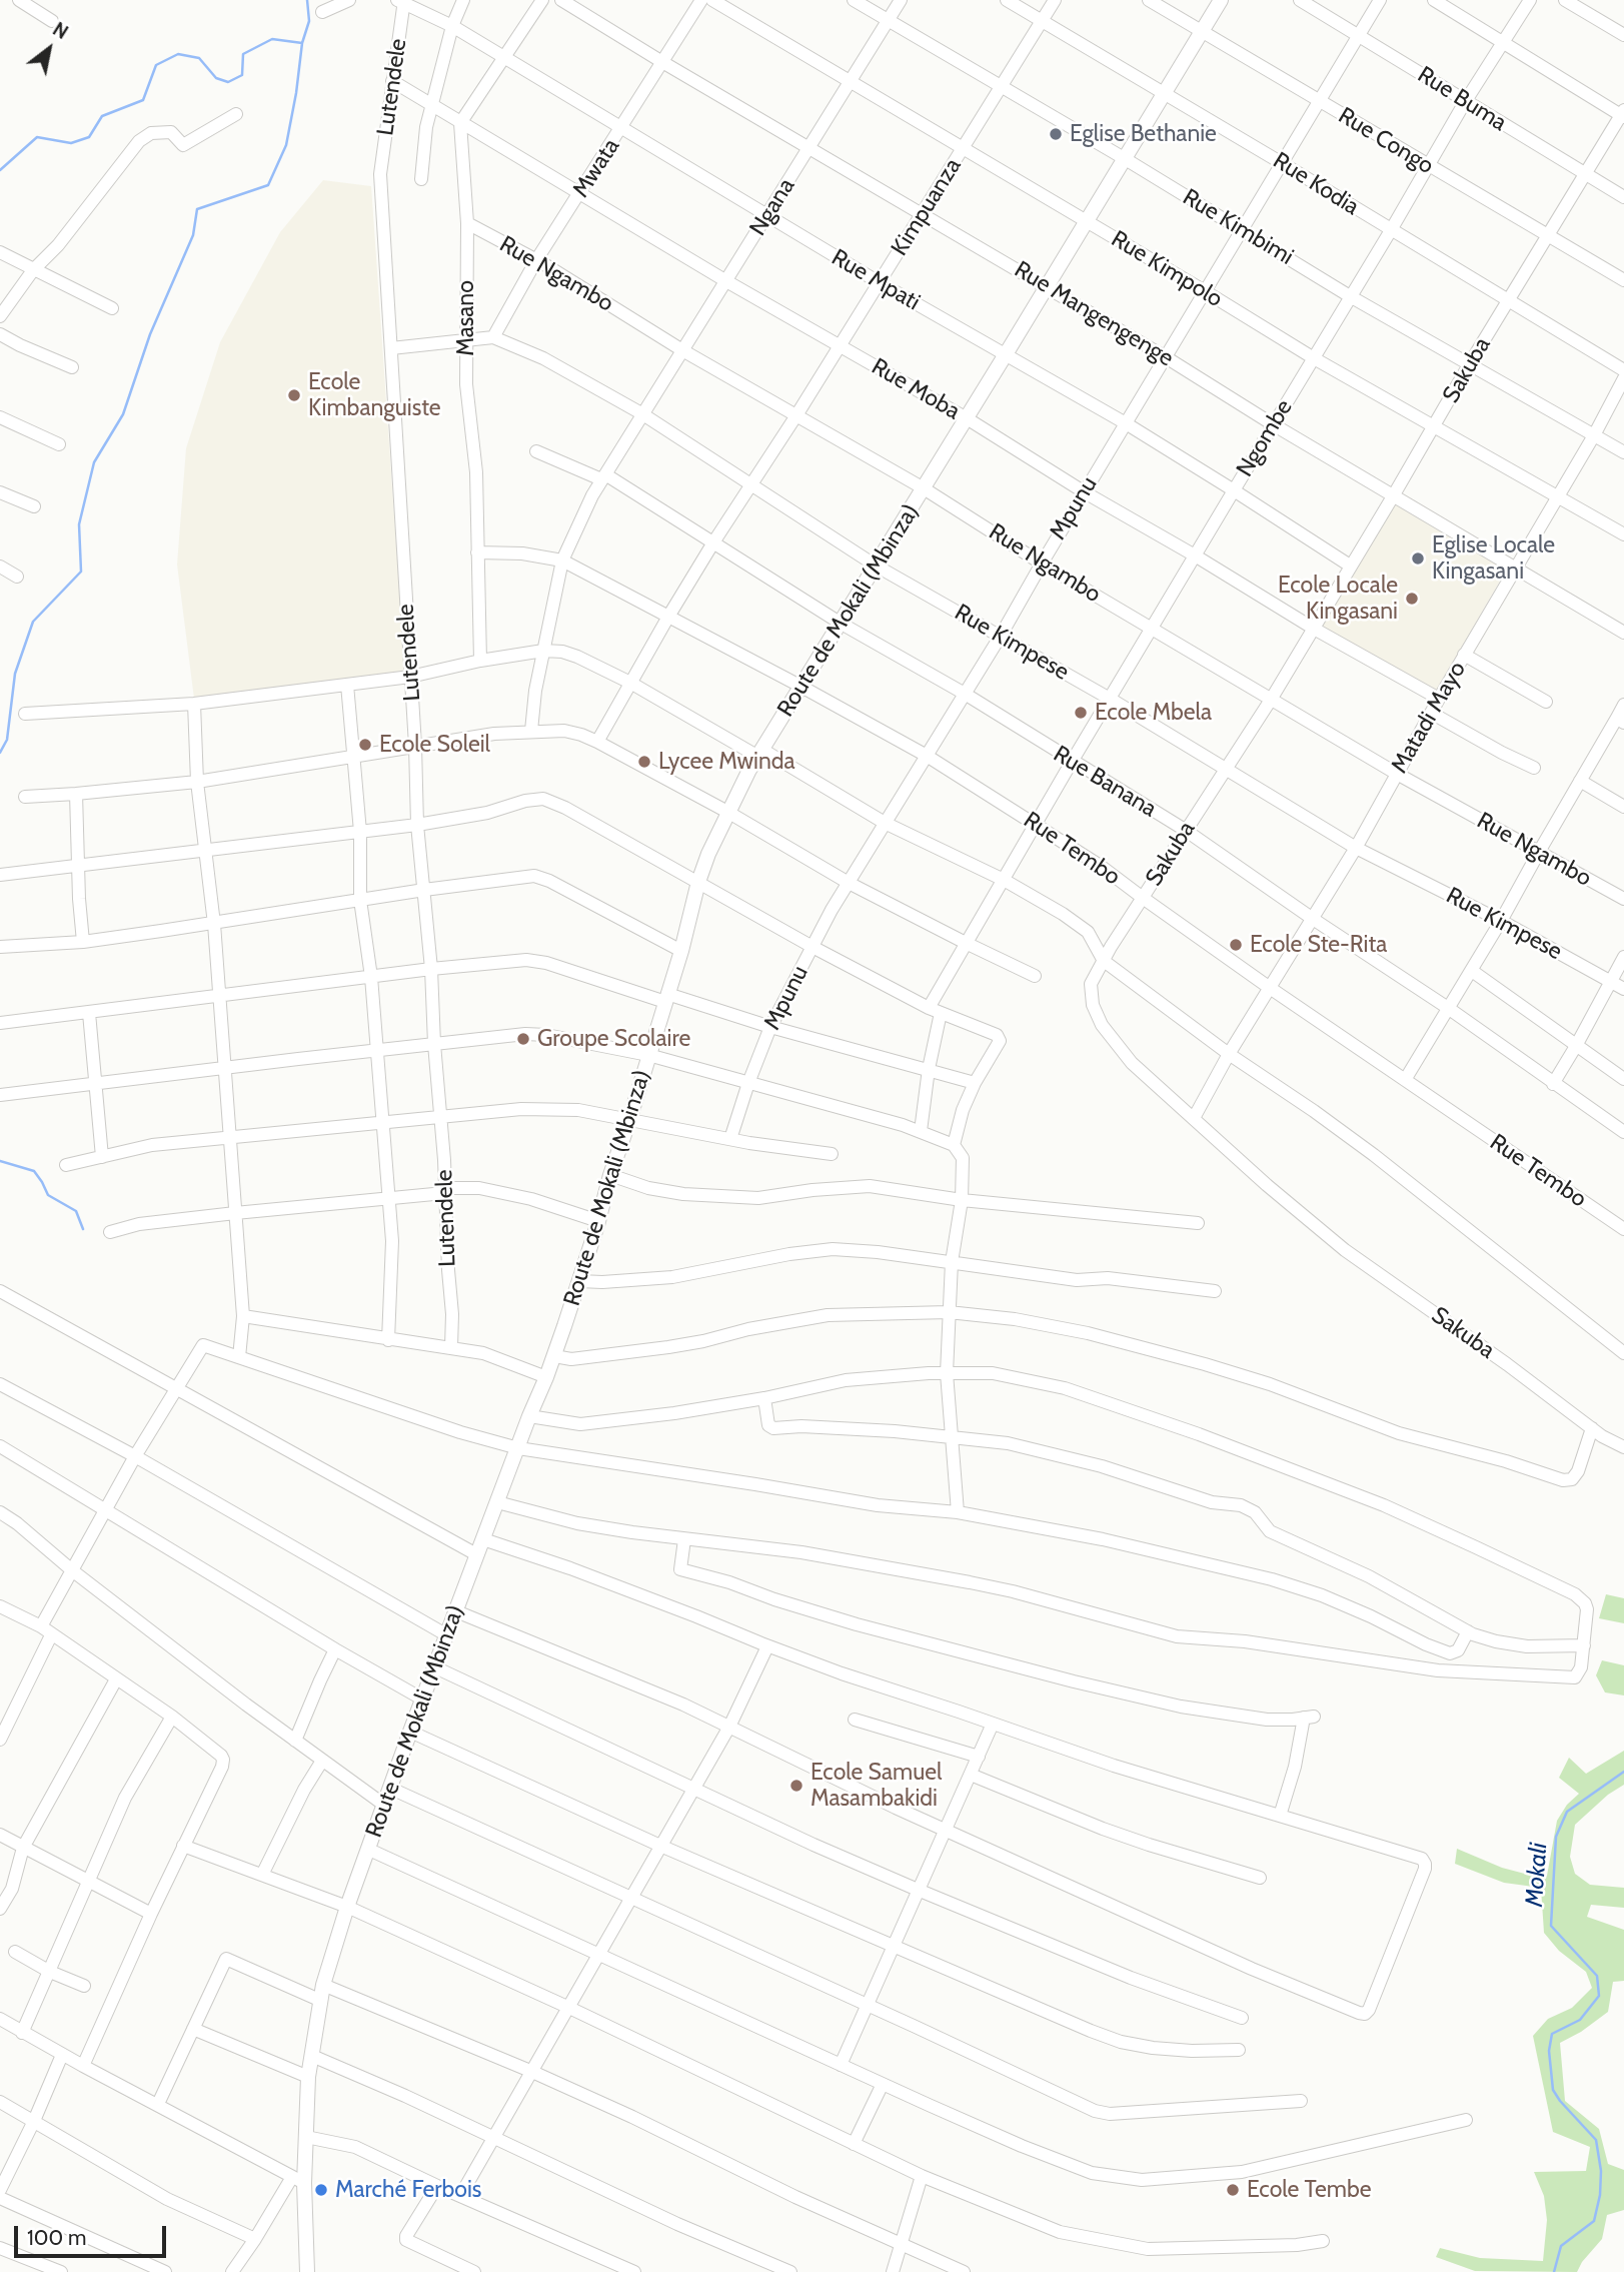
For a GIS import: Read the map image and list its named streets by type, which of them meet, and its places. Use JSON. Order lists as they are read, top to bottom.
{
  "streets": {
    "street": [
      "Lutendele",
      "Rue Buma",
      "Rue Congo",
      "Mwata",
      "Rue Kodia",
      "Ngana",
      "Kimpuanza",
      "Rue Kimbimi",
      "Rue Kimpolo",
      "Rue Ngambo",
      "Rue Mpati",
      "Rue Mangengenge",
      "Masano",
      "Sakuba",
      "Rue Moba",
      "Ngombe",
      "Mpunu",
      "Route de Mokali (Mbinza)",
      "Rue Kimpese",
      "Matadi Mayo",
      "Rue Banana",
      "Rue Tembo"
    ]
  },
  "crossings": [
    ["Lutendele", "Rue Mpati"],
    ["Lutendele", "Rue Moba"],
    ["Lutendele", "Rue Kimpese"],
    ["Rue Buma", "Sakuba"],
    ["Rue Buma", "Ngombe"],
    ["Rue Buma", "Mpunu"],
    ["Rue Congo", "Sakuba"],
    ["Rue Congo", "Ngombe"],
    ["Rue Congo", "Mpunu"],
    ["Rue Congo", "Route de Mokali (Mbinza)"],
    ["Mwata", "Rue Ngambo"],
    ["Mwata", "Rue Mpati"],
    ["Mwata", "Rue Mangengenge"],
    ["Mwata", "Rue Moba"],
    ["Mwata", "Rue Kimpese"],
    ["Rue Kodia", "Kimpuanza"],
    ["Rue Kodia", "Sakuba"],
    ["Rue Kodia", "Ngombe"],
    ["Rue Kodia", "Mpunu"],
    ["Rue Kodia", "Route de Mokali (Mbinza)"],
    ["Ngana", "Rue Kimbimi"],
    ["Ngana", "Rue Kimpolo"],
    ["Ngana", "Rue Ngambo"],
    ["Ngana", "Rue Mpati"],
    ["Ngana", "Rue Mangengenge"],
    ["Ngana", "Rue Moba"],
    ["Ngana", "Rue Kimpese"],
    ["Ngana", "Rue Banana"],
    ["Ngana", "Rue Tembo"],
    ["Kimpuanza", "Rue Kimbimi"],
    ["Kimpuanza", "Rue Kimpolo"],
    ["Kimpuanza", "Rue Ngambo"],
    ["Kimpuanza", "Rue Mpati"],
    ["Kimpuanza", "Rue Mangengenge"],
    ["Kimpuanza", "Rue Moba"],
    ["Kimpuanza", "Rue Kimpese"],
    ["Kimpuanza", "Rue Banana"],
    ["Kimpuanza", "Rue Tembo"],
    ["Rue Kimbimi", "Sakuba"],
    ["Rue Kimbimi", "Ngombe"],
    ["Rue Kimbimi", "Mpunu"],
    ["Rue Kimbimi", "Route de Mokali (Mbinza)"],
    ["Rue Kimbimi", "Matadi Mayo"],
    ["Rue Kimpolo", "Sakuba"],
    ["Rue Kimpolo", "Ngombe"],
    ["Rue Kimpolo", "Mpunu"],
    ["Rue Kimpolo", "Route de Mokali (Mbinza)"],
    ["Rue Kimpolo", "Matadi Mayo"],
    ["Rue Ngambo", "Masano"],
    ["Rue Ngambo", "Sakuba"],
    ["Rue Ngambo", "Ngombe"],
    ["Rue Ngambo", "Mpunu"],
    ["Rue Ngambo", "Route de Mokali (Mbinza)"],
    ["Rue Ngambo", "Matadi Mayo"],
    ["Rue Mpati", "Sakuba"],
    ["Rue Mpati", "Ngombe"],
    ["Rue Mpati", "Mpunu"],
    ["Rue Mpati", "Route de Mokali (Mbinza)"],
    ["Rue Mangengenge", "Sakuba"],
    ["Rue Mangengenge", "Ngombe"],
    ["Rue Mangengenge", "Mpunu"],
    ["Rue Mangengenge", "Route de Mokali (Mbinza)"],
    ["Rue Mangengenge", "Matadi Mayo"],
    ["Masano", "Rue Moba"],
    ["Masano", "Rue Kimpese"],
    ["Masano", "Rue Tembo"],
    ["Sakuba", "Rue Moba"],
    ["Sakuba", "Rue Kimpese"],
    ["Sakuba", "Matadi Mayo"],
    ["Sakuba", "Rue Banana"],
    ["Sakuba", "Rue Tembo"],
    ["Rue Moba", "Ngombe"],
    ["Rue Moba", "Mpunu"],
    ["Rue Moba", "Route de Mokali (Mbinza)"],
    ["Rue Moba", "Matadi Mayo"],
    ["Ngombe", "Rue Kimpese"],
    ["Ngombe", "Rue Banana"],
    ["Ngombe", "Rue Tembo"],
    ["Mpunu", "Rue Kimpese"],
    ["Mpunu", "Rue Banana"],
    ["Mpunu", "Rue Tembo"],
    ["Route de Mokali (Mbinza)", "Rue Kimpese"],
    ["Route de Mokali (Mbinza)", "Rue Banana"],
    ["Route de Mokali (Mbinza)", "Rue Tembo"],
    ["Rue Kimpese", "Matadi Mayo"],
    ["Matadi Mayo", "Rue Banana"],
    ["Matadi Mayo", "Rue Tembo"]
  ],
  "water": ["Mokali"],
  "places": [
    "Eglise Bethanie",
    "Ecole Kimbanguiste",
    "Eglise Locale Kingasani",
    "Ecole Locale Kingasani",
    "Ecole Mbela",
    "Ecole Soleil",
    "Lycee Mwinda",
    "Ecole Ste-Rita",
    "Groupe Scolaire",
    "Ecole Samuel Masambakidi",
    "Marché Ferbois",
    "Ecole Tembe"
  ],
  "scale_bar": "100 m",
  "north": "top right"
}
